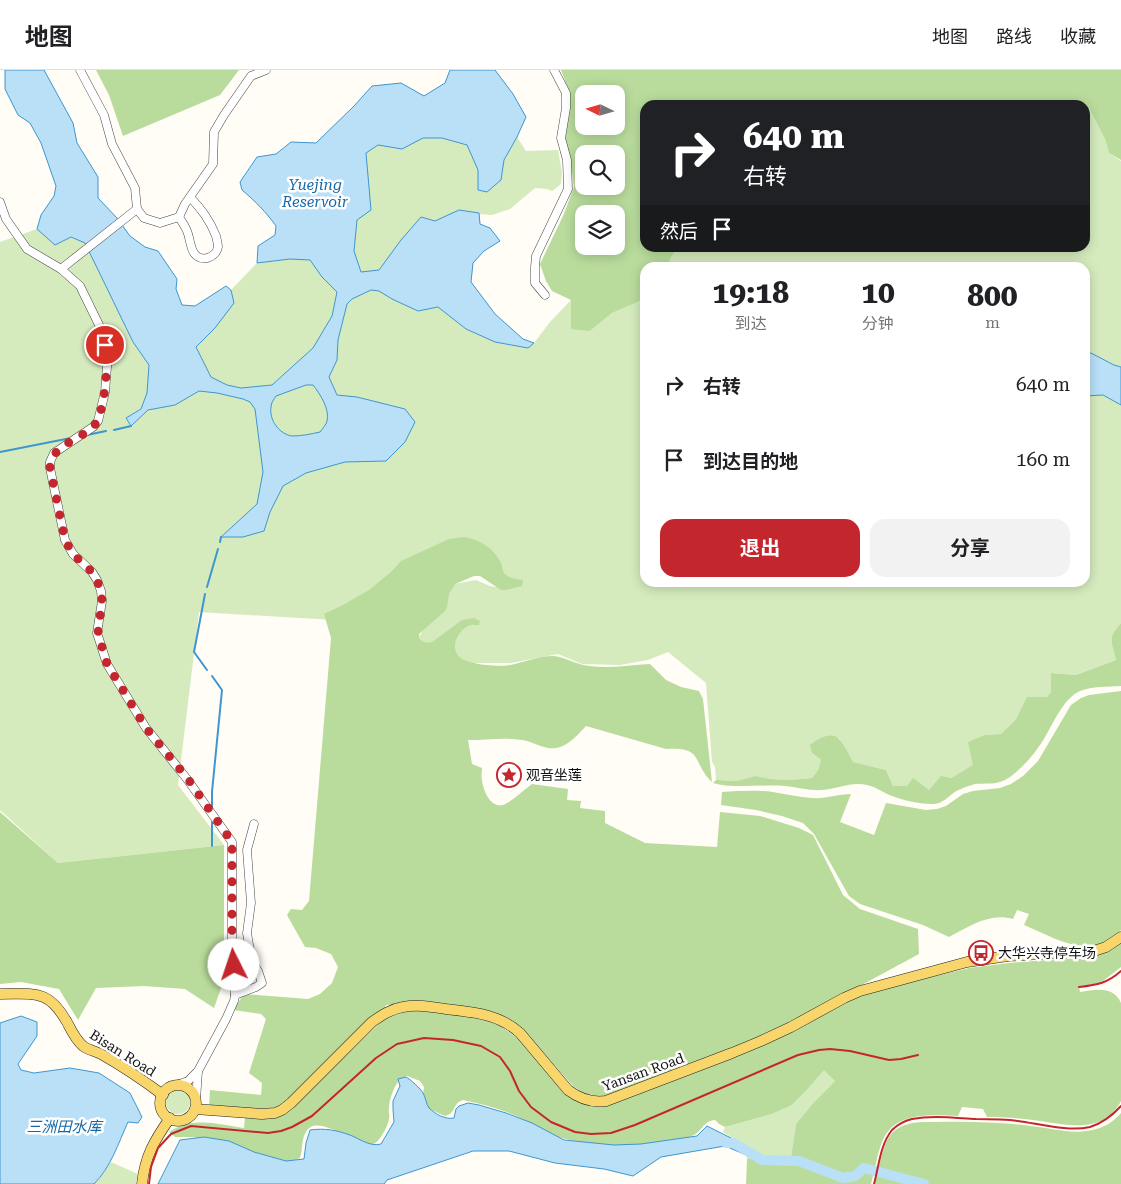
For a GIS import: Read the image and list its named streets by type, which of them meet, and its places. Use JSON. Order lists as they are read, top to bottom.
{
  "streets": {
    "main road": ["Bisan Road", "Yansan Road"]
  },
  "crossings": [
    ["Bisan Road", "Yansan Road"]
  ],
  "water": ["Yuejing Reservoir", "三洲田水库"],
  "places": {
    "place": ["观音坐莲"],
    "bus stop": ["大华兴寺停车场"]
  },
  "north": "left",
  "page": {
    "header": "地图",
    "nav": ["地图", "路线", "收藏"],
    "turn": ["640 m", "右转"],
    "then": "然后",
    "eta": [
      "19:18",
      "到达",
      "10",
      "分钟",
      "800",
      "m"
    ],
    "list": [
      {
        "name": "右转",
        "value": "640 m"
      },
      {
        "name": "到达目的地",
        "value": "160 m"
      }
    ],
    "buttons": ["退出", "分享"]
  }
}
